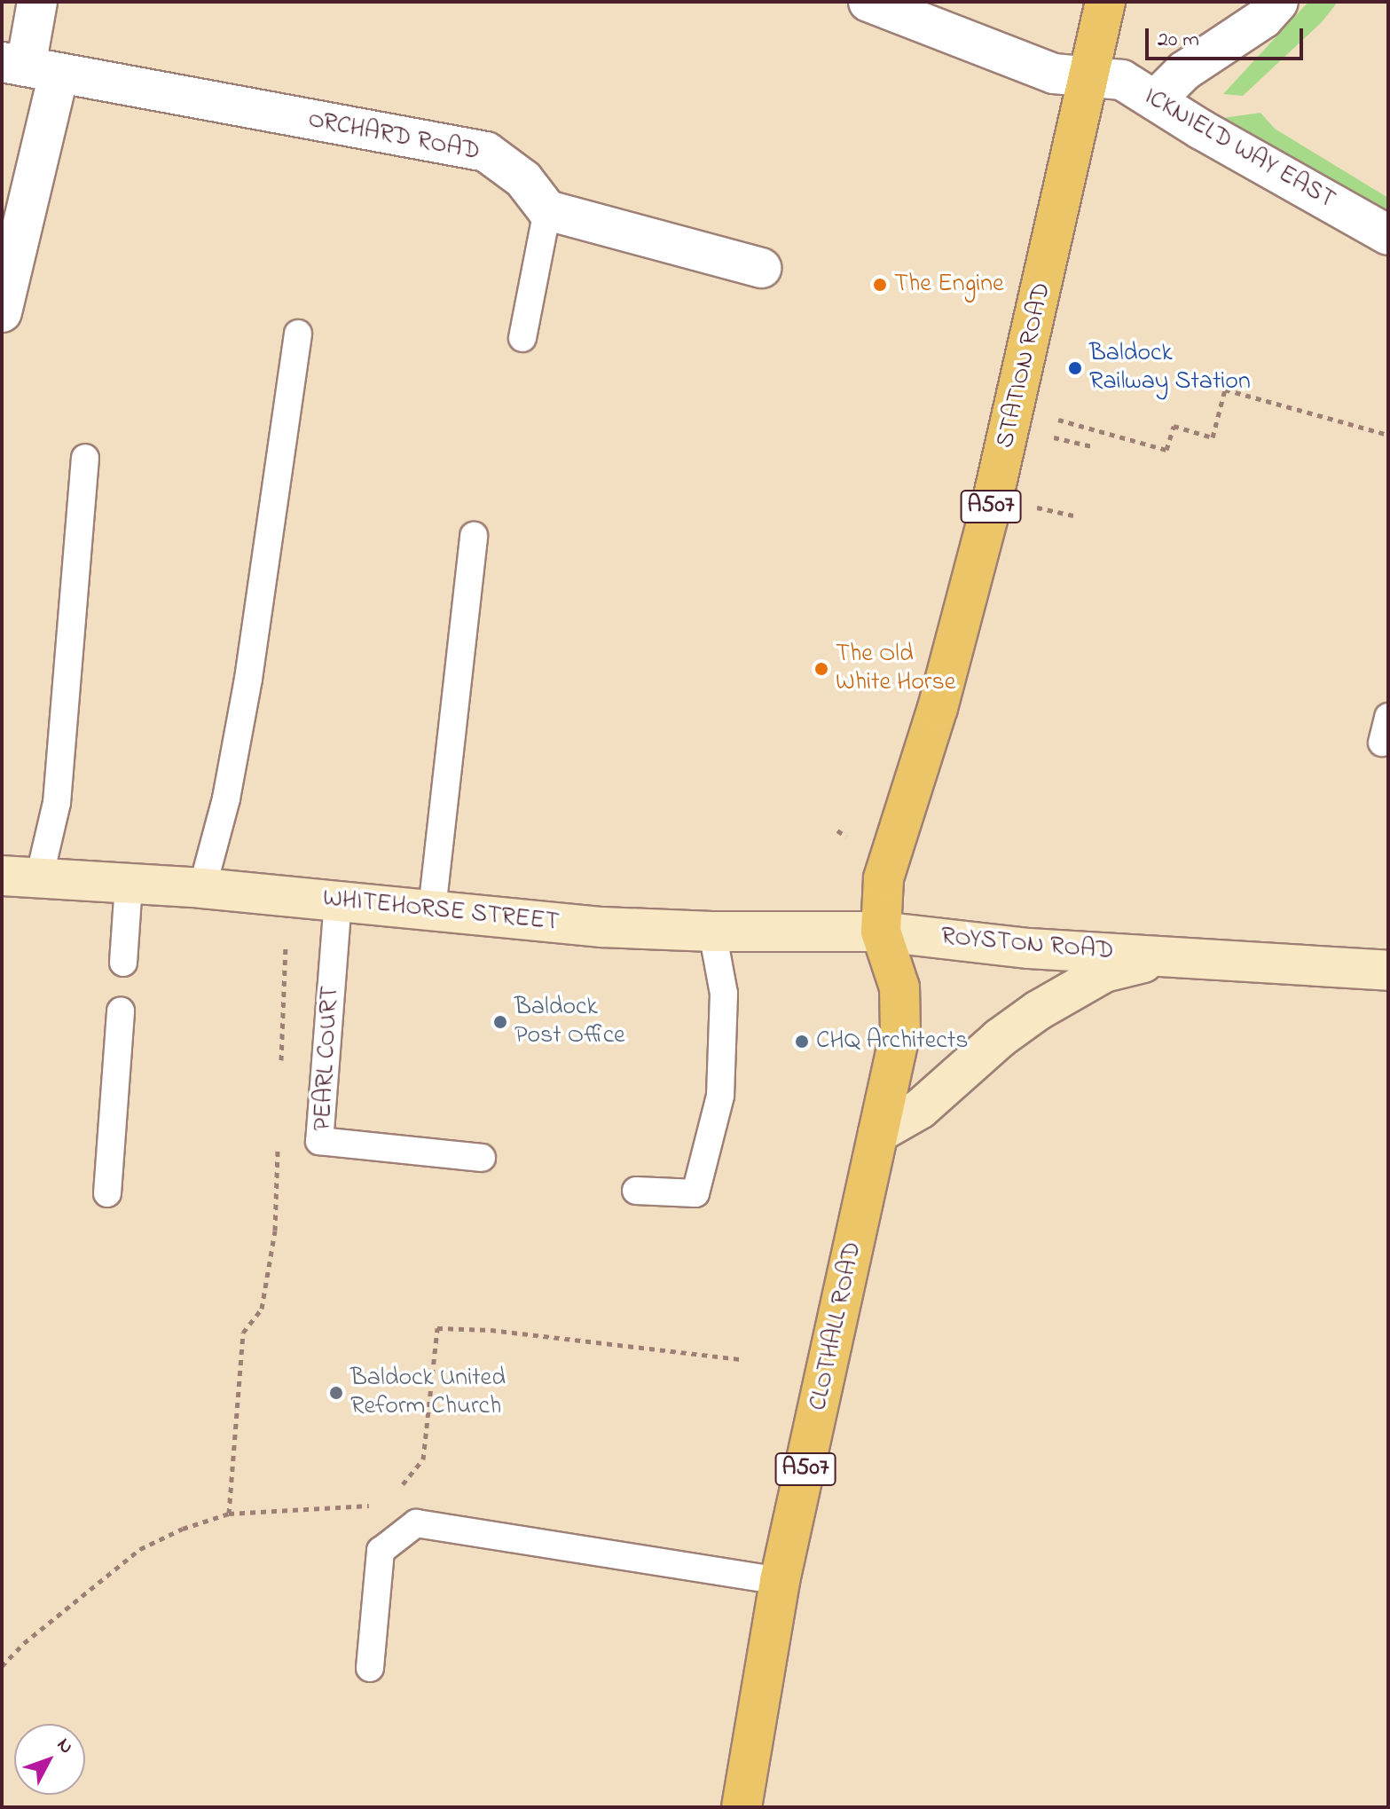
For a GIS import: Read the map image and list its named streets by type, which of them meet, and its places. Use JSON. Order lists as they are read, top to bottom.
{
  "streets": {
    "main road": [
      "STATION ROAD",
      "A507",
      "WHITEHORSE STREET",
      "ROYSTON ROAD",
      "CLOTHALL ROAD"
    ],
    "street": ["ORCHARD ROAD", "ICKNIELD WAY EAST"],
    "lane": ["PEARL COURT"]
  },
  "crossings": [
    ["ICKNIELD WAY EAST", "STATION ROAD"],
    ["STATION ROAD", "WHITEHORSE STREET"],
    ["STATION ROAD", "ROYSTON ROAD"],
    ["STATION ROAD", "CLOTHALL ROAD"],
    ["WHITEHORSE STREET", "ROYSTON ROAD"],
    ["WHITEHORSE STREET", "PEARL COURT"],
    ["WHITEHORSE STREET", "CLOTHALL ROAD"],
    ["ROYSTON ROAD", "CLOTHALL ROAD"]
  ],
  "places": [
    "The Engine",
    "Baldock Railway Station",
    "The Old White Horse",
    "Baldock Post Office",
    "CHQ Architects",
    "Baldock United Reform Church"
  ],
  "scale_bar": "20 m",
  "north": "top right"
}
